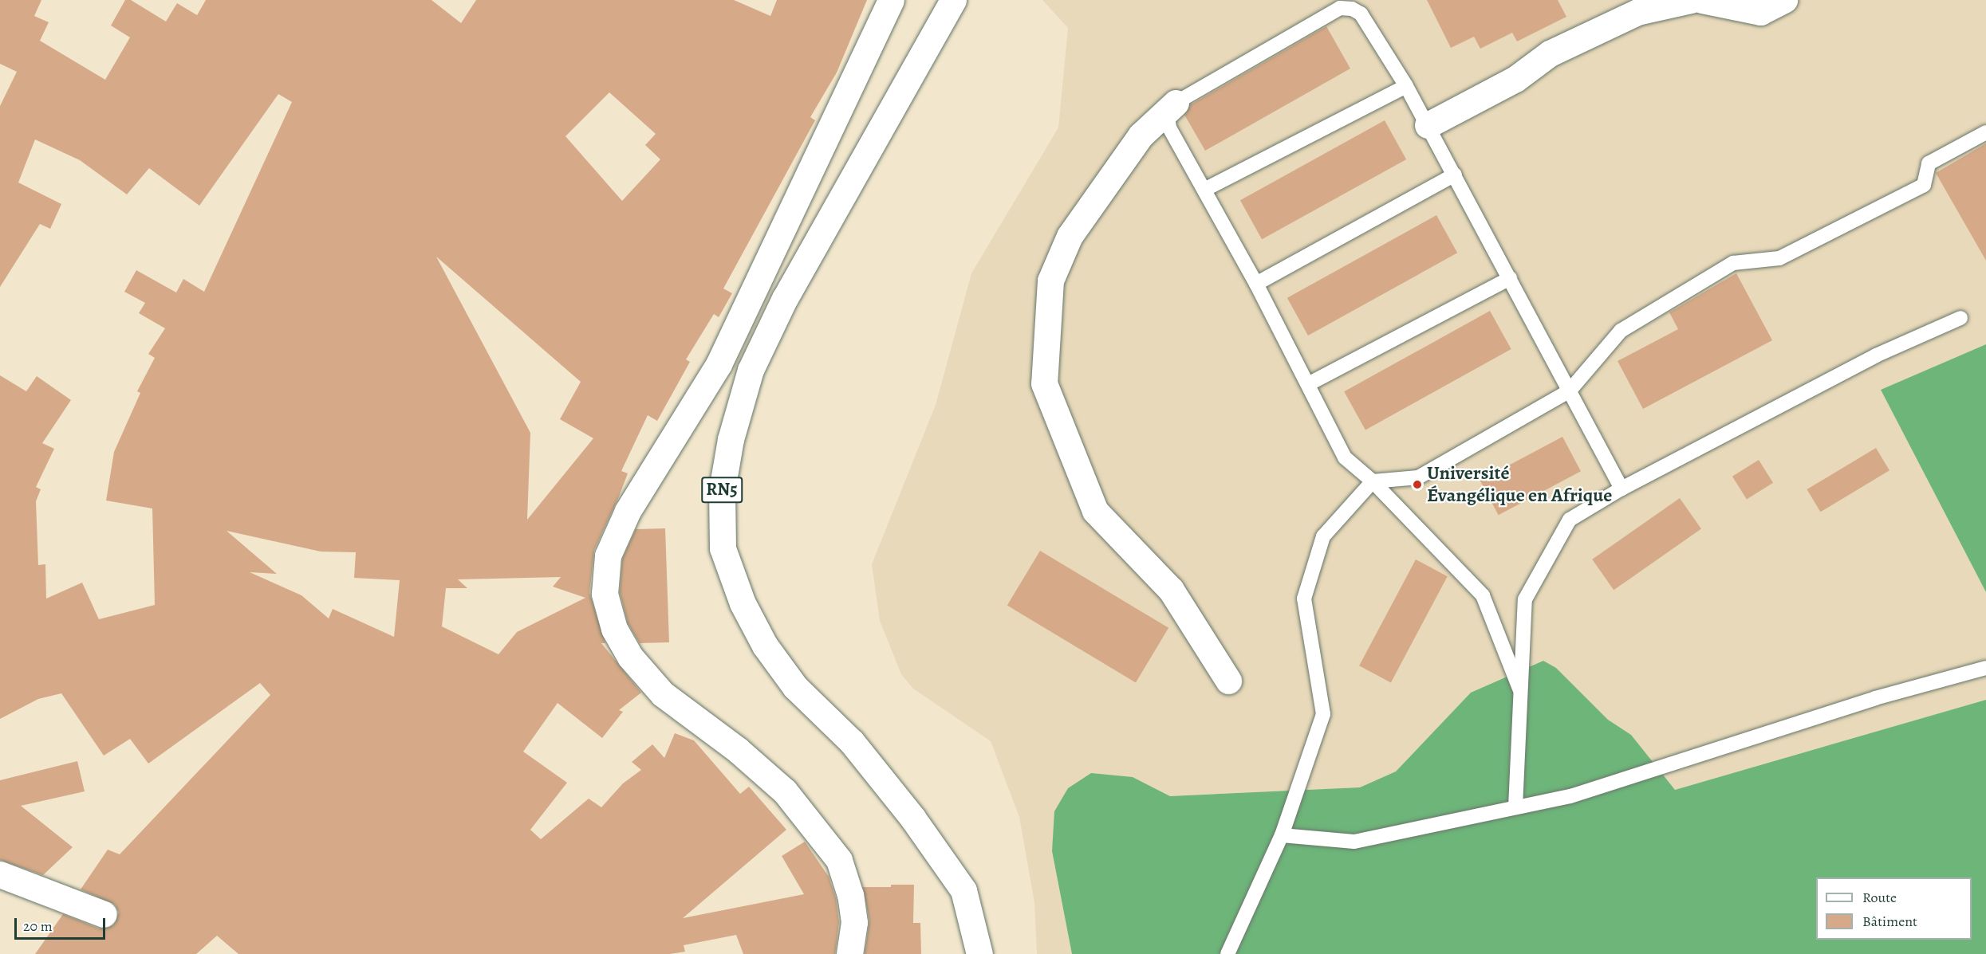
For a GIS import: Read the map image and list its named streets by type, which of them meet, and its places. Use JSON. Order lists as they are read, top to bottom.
{
  "streets": {
    "main road": ["RN5"]
  },
  "places": ["Université Évangélique en Afrique"],
  "legend": ["Route", "Bâtiment"],
  "scale_bar": "20 m"
}
